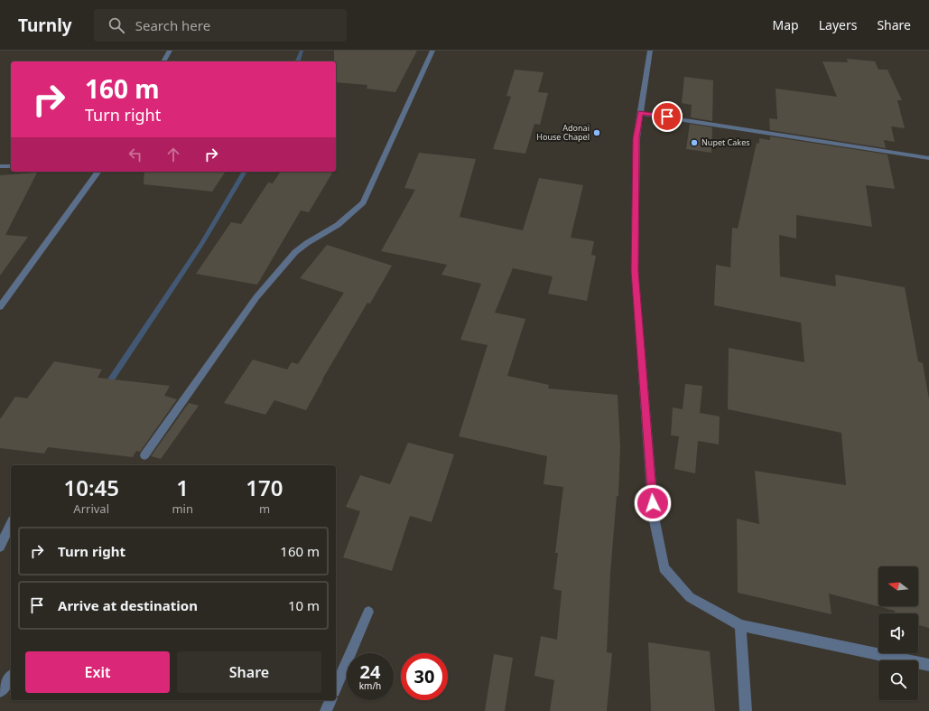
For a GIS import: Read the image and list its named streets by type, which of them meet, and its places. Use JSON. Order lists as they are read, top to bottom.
{
  "places": ["Adonai House Chapel", "Nupet Cakes"],
  "north": "left",
  "page": {
    "header": "Turnly",
    "search": "Search here",
    "nav": ["Map", "Layers", "Share"],
    "turn": ["160 m", "Turn right"],
    "eta": [
      "10:45",
      "Arrival",
      "1",
      "min",
      "170",
      "m"
    ],
    "list": [
      {
        "name": "Turn right",
        "value": "160 m"
      },
      {
        "name": "Arrive at destination",
        "value": "10 m"
      }
    ],
    "buttons": ["Exit", "Share"],
    "speed": "24 km/h",
    "limit": "30"
  }
}
